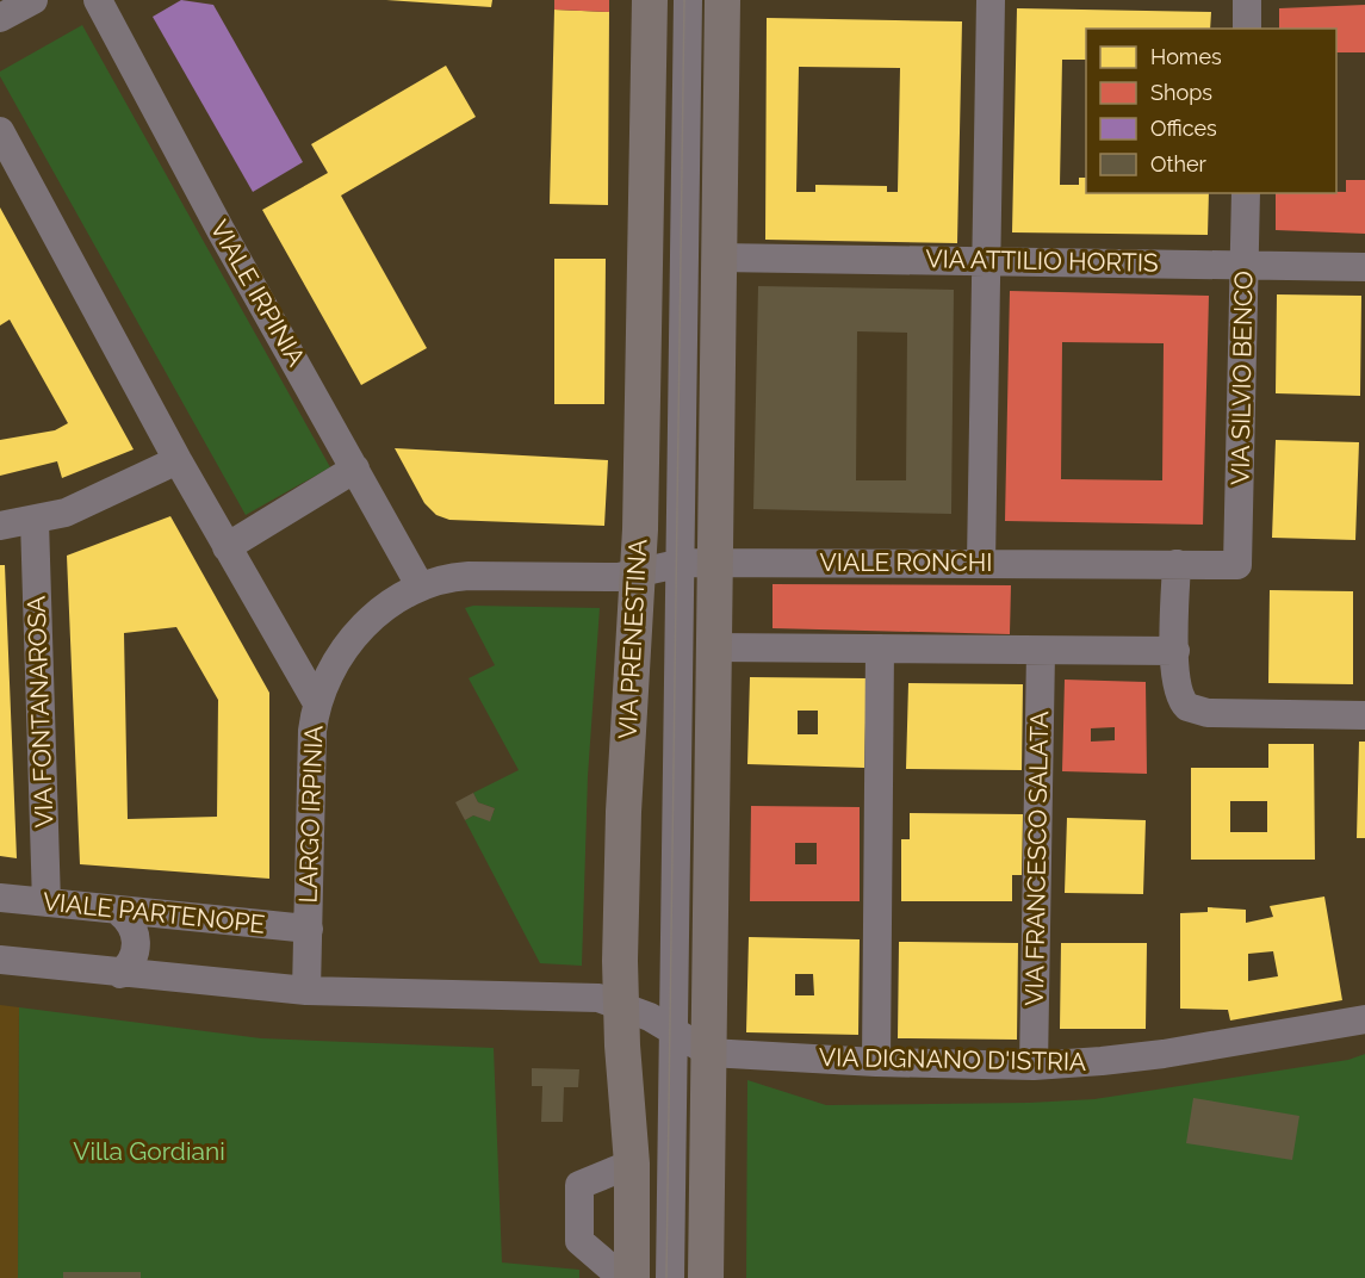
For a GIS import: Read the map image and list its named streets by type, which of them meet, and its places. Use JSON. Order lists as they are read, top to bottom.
{
  "streets": {
    "main road": ["VIA PRENESTINA"],
    "street": [
      "VIA ATTILIO HORTIS",
      "VIALE IRPINIA",
      "VIA SILVIO BENCO",
      "VIALE RONCHI",
      "VIA FONTANAROSA",
      "LARGO IRPINIA",
      "VIA FRANCESCO SALATA",
      "VIALE PARTENOPE",
      "VIA DIGNANO D'ISTRIA"
    ]
  },
  "crossings": [
    ["VIA ATTILIO HORTIS", "VIA SILVIO BENCO"],
    ["VIALE IRPINIA", "LARGO IRPINIA"],
    ["VIA SILVIO BENCO", "VIALE RONCHI"],
    ["VIALE RONCHI", "VIA PRENESTINA"],
    ["VIALE RONCHI", "LARGO IRPINIA"],
    ["VIA PRENESTINA", "LARGO IRPINIA"],
    ["VIA FONTANAROSA", "VIALE PARTENOPE"],
    ["LARGO IRPINIA", "VIALE PARTENOPE"],
    ["VIA FRANCESCO SALATA", "VIA DIGNANO D'ISTRIA"]
  ],
  "parks": ["Villa Gordiani"],
  "legend": [
    "Homes",
    "Shops",
    "Offices",
    "Other"
  ]
}
